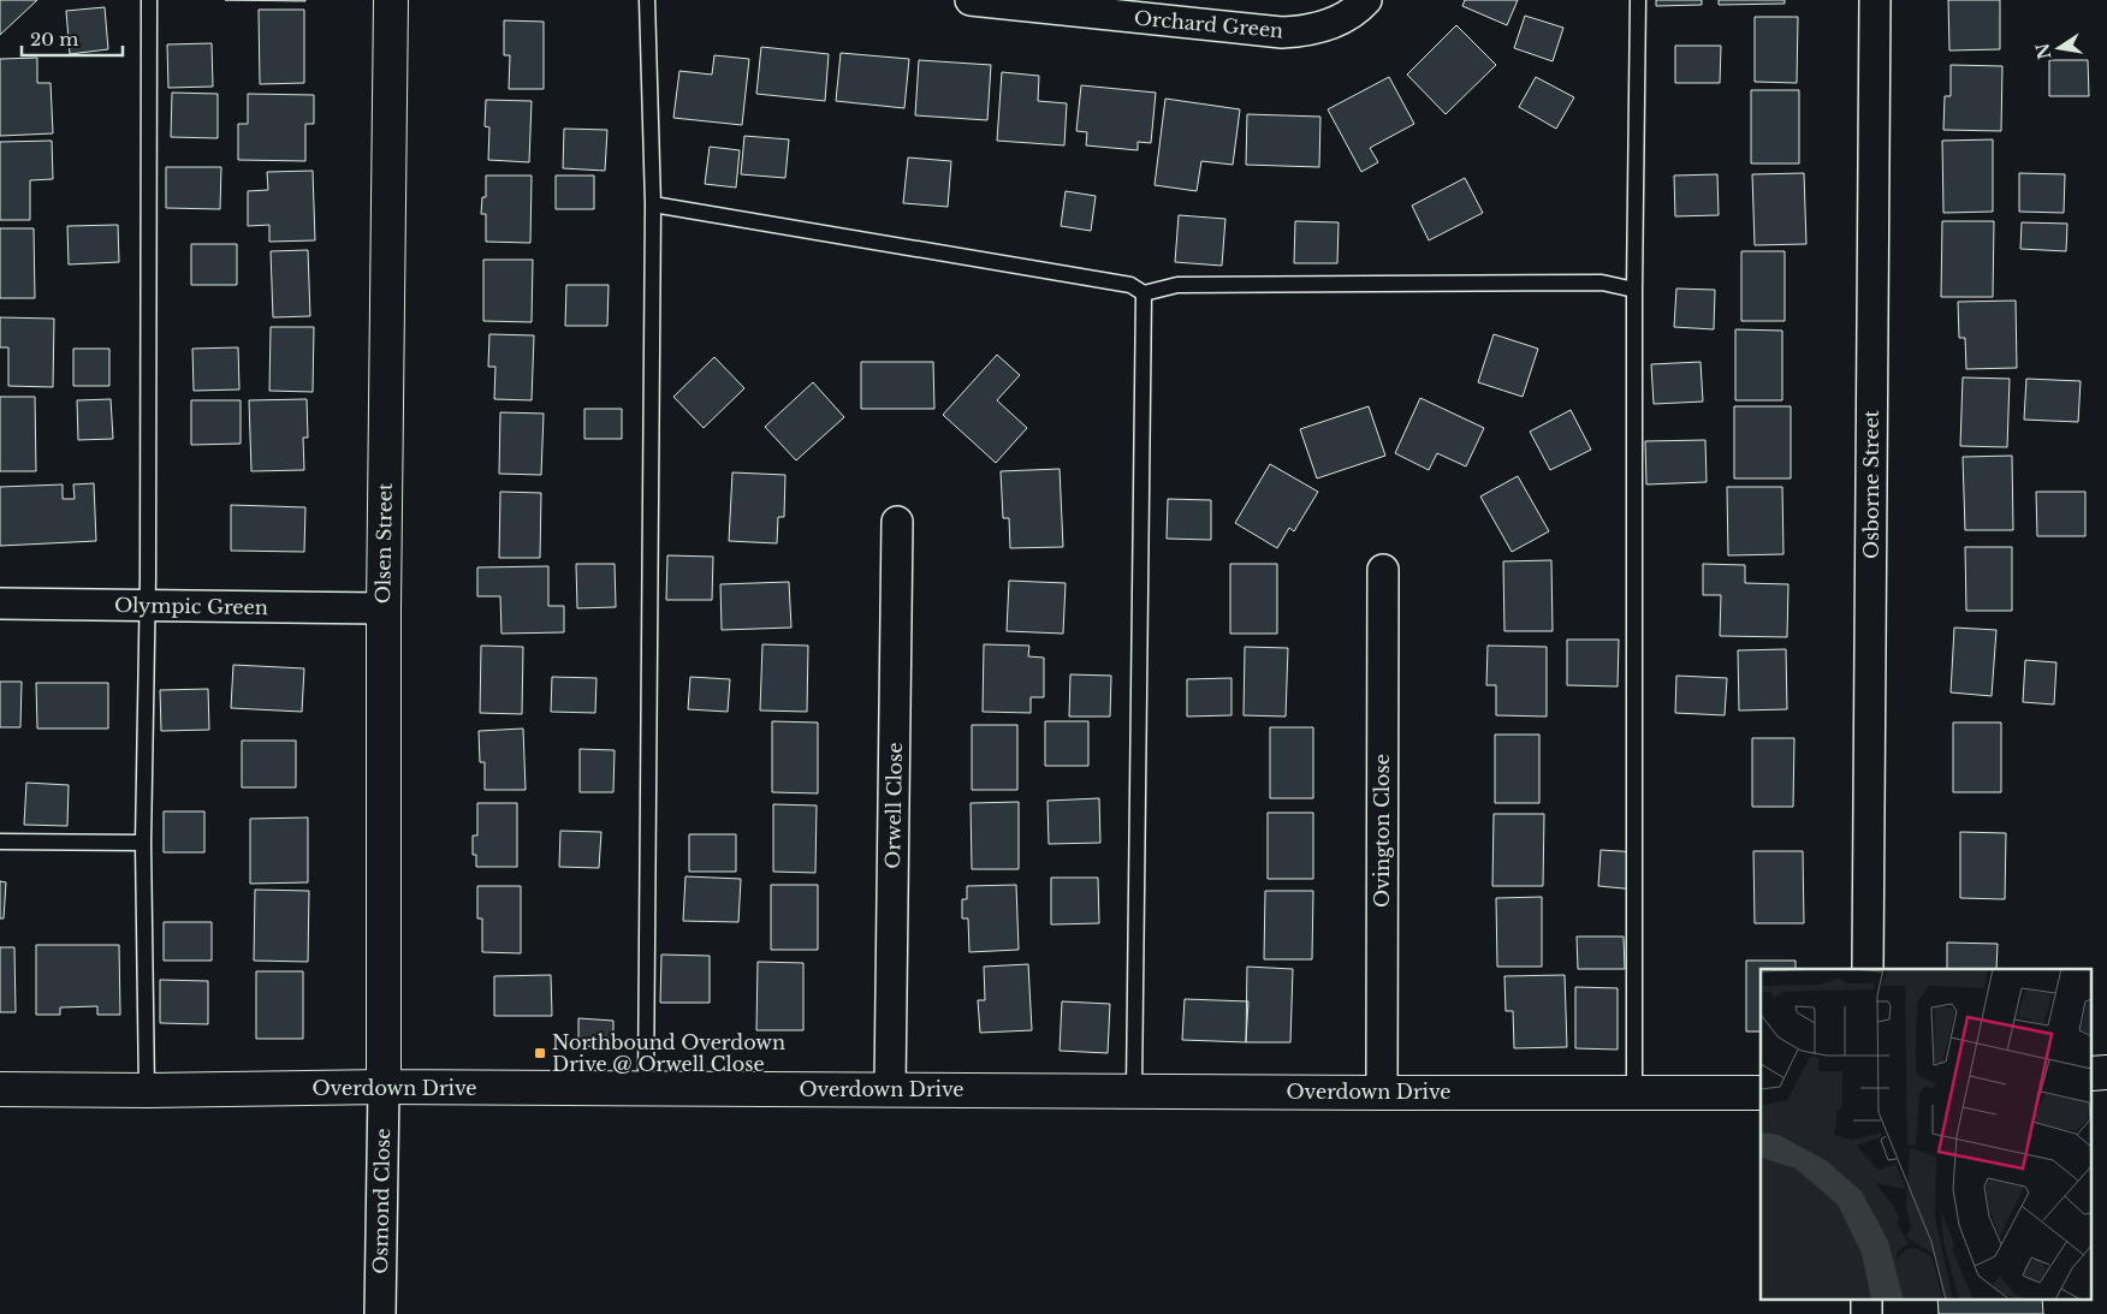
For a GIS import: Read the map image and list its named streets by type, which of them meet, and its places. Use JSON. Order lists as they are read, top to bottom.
{
  "streets": {
    "street": [
      "Orchard Green",
      "Osborne Street",
      "Olsen Street",
      "Olympic Green",
      "Orwell Close",
      "Ovington Close",
      "Overdown Drive",
      "Osmond Close"
    ]
  },
  "crossings": [
    ["Olsen Street", "Olympic Green"],
    ["Olsen Street", "Overdown Drive"],
    ["Olsen Street", "Osmond Close"],
    ["Orwell Close", "Overdown Drive"],
    ["Ovington Close", "Overdown Drive"],
    ["Overdown Drive", "Osmond Close"]
  ],
  "places": {
    "transit": ["Northbound Overdown Drive @ Orwell Close"]
  },
  "scale_bar": "20 m",
  "north": "left"
}
